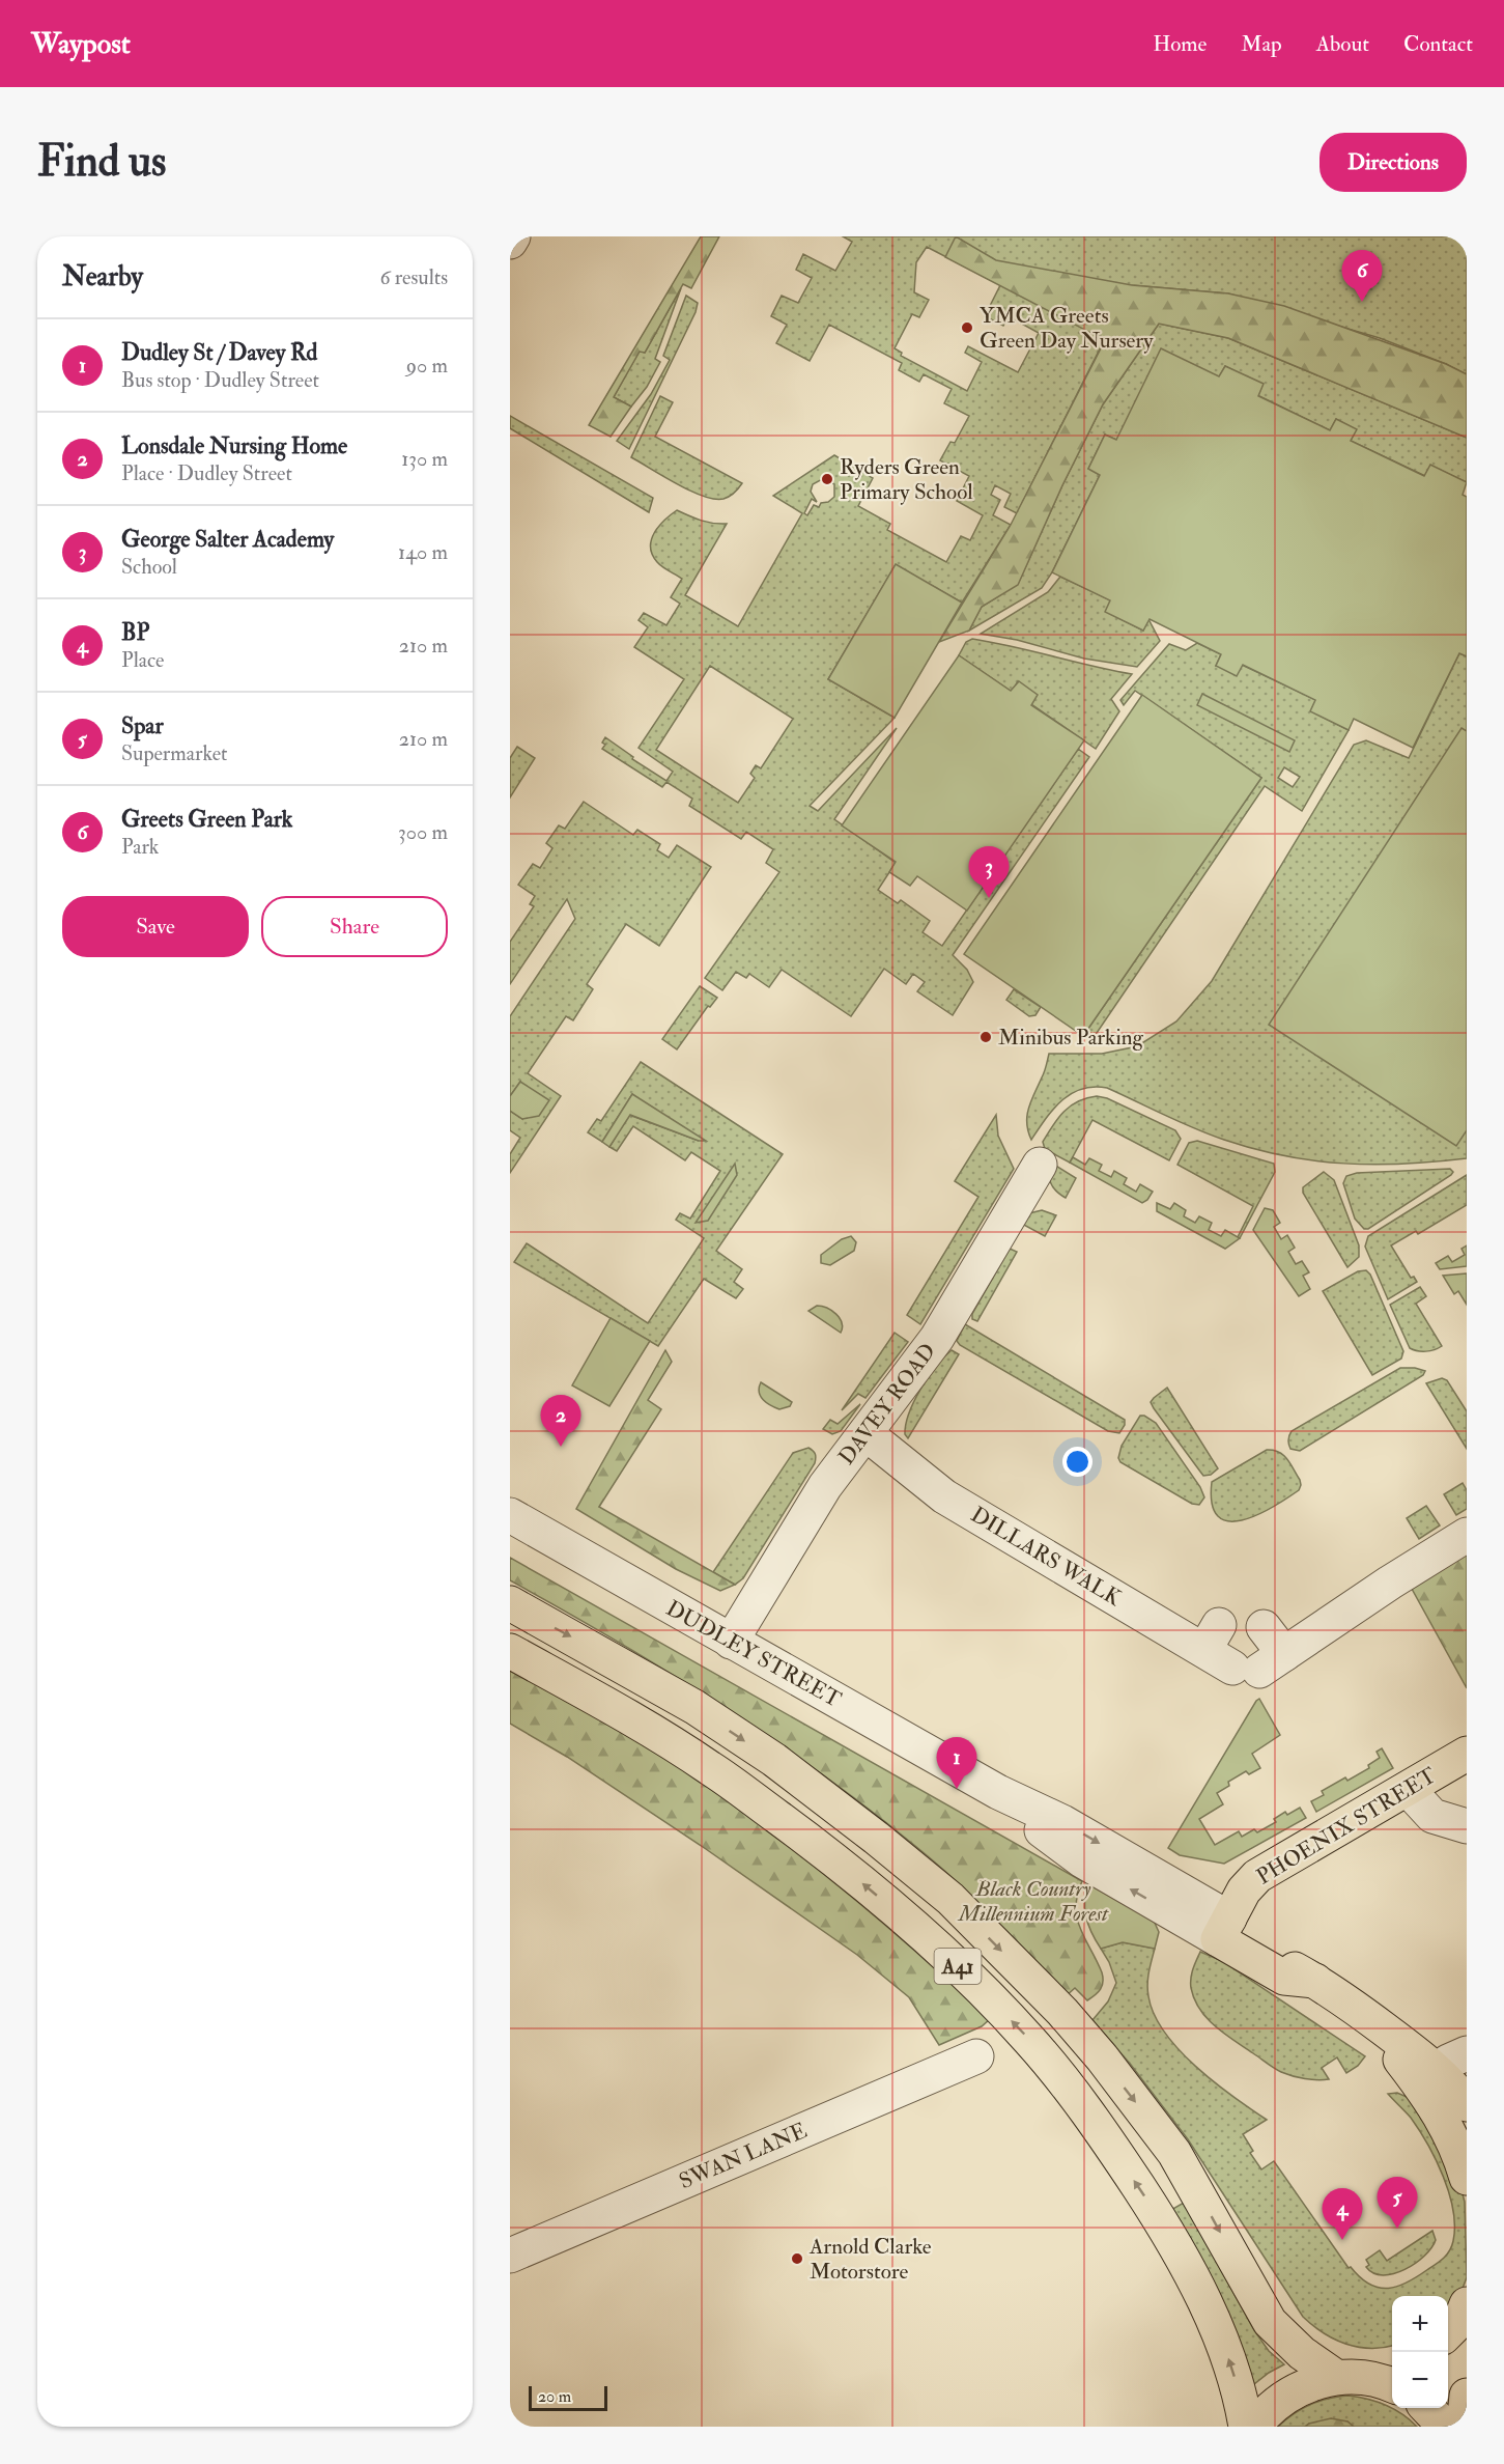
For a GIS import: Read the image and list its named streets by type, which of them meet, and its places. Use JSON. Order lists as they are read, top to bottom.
{
  "streets": {
    "main road": ["DUDLEY STREET", "PHOENIX STREET", "A41"],
    "street": ["DAVEY ROAD", "DILLARS WALK", "SWAN LANE"]
  },
  "crossings": [
    ["DAVEY ROAD", "DILLARS WALK"],
    ["DAVEY ROAD", "DUDLEY STREET"],
    ["DUDLEY STREET", "PHOENIX STREET"]
  ],
  "parks": ["Black Country Millennium Forest"],
  "places": [
    "YMCA Greets Green Day Nursery",
    "Ryders Green Primary School",
    "Minibus Parking",
    "Arnold Clarke Motorstore"
  ],
  "scale_bar": "20 m",
  "page": {
    "header": "Waypost",
    "nav": [
      "Home",
      "Map",
      "About",
      "Contact"
    ],
    "buttons": [
      "Directions",
      ["Save", "Share"]
    ],
    "title": "Find us",
    "heading": ["Nearby", "6 results"],
    "pins": [
      "6",
      "3",
      "2",
      "1",
      "5",
      "4"
    ],
    "list": [
      {
        "mark": "1",
        "name": "Dudley St / Davey Rd",
        "note": "Bus stop · Dudley Street",
        "value": "90 m"
      },
      {
        "mark": "2",
        "name": "Lonsdale Nursing Home",
        "note": "Place · Dudley Street",
        "value": "130 m"
      },
      {
        "mark": "3",
        "name": "George Salter Academy",
        "note": "School",
        "value": "140 m"
      },
      {
        "mark": "4",
        "name": "BP",
        "note": "Place",
        "value": "210 m"
      },
      {
        "mark": "5",
        "name": "Spar",
        "note": "Supermarket",
        "value": "210 m"
      },
      {
        "mark": "6",
        "name": "Greets Green Park",
        "note": "Park",
        "value": "300 m"
      }
    ],
    "map_buttons": ["+", "−"],
    "scale": "20 m"
  }
}
